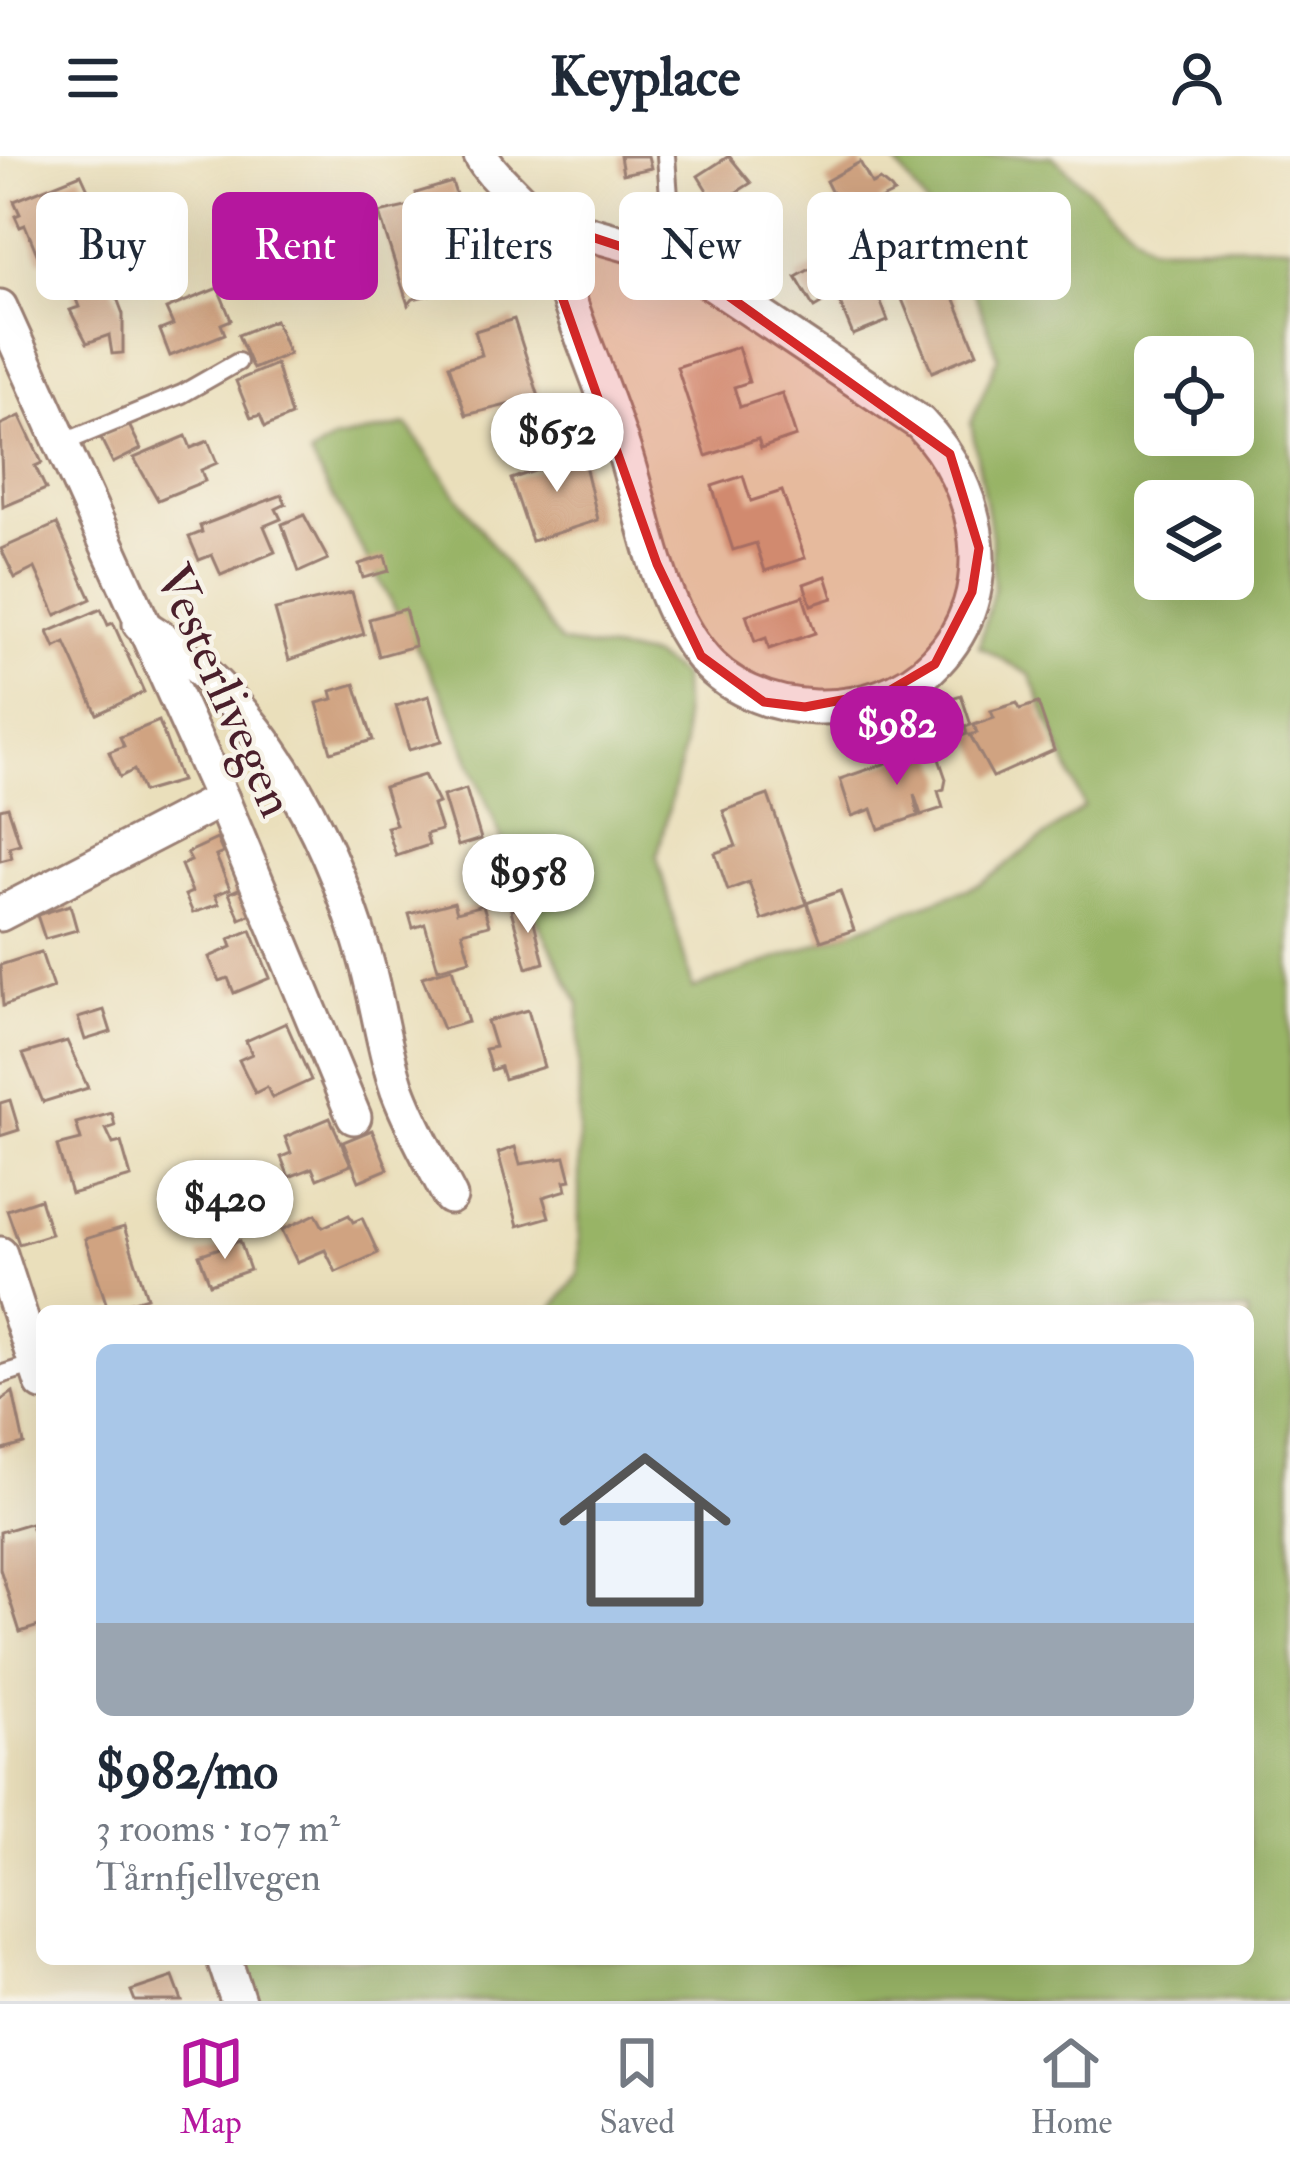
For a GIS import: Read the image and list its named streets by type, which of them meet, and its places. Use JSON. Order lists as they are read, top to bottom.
{
  "streets": {
    "street": ["Vesterlivegen"]
  },
  "page": {
    "header": "Keyplace",
    "chip": [
      "Buy",
      "Rent",
      "Filters",
      "New",
      "Apartment"
    ],
    "price": [
      "$652",
      "$982",
      "$958",
      "$420"
    ],
    "list": [
      {
        "name": "$982/mo",
        "note": "3 rooms · 107 m² · Tårnfjellvegen"
      }
    ],
    "tabs": ["Map", "Saved", "Home"]
  }
}
